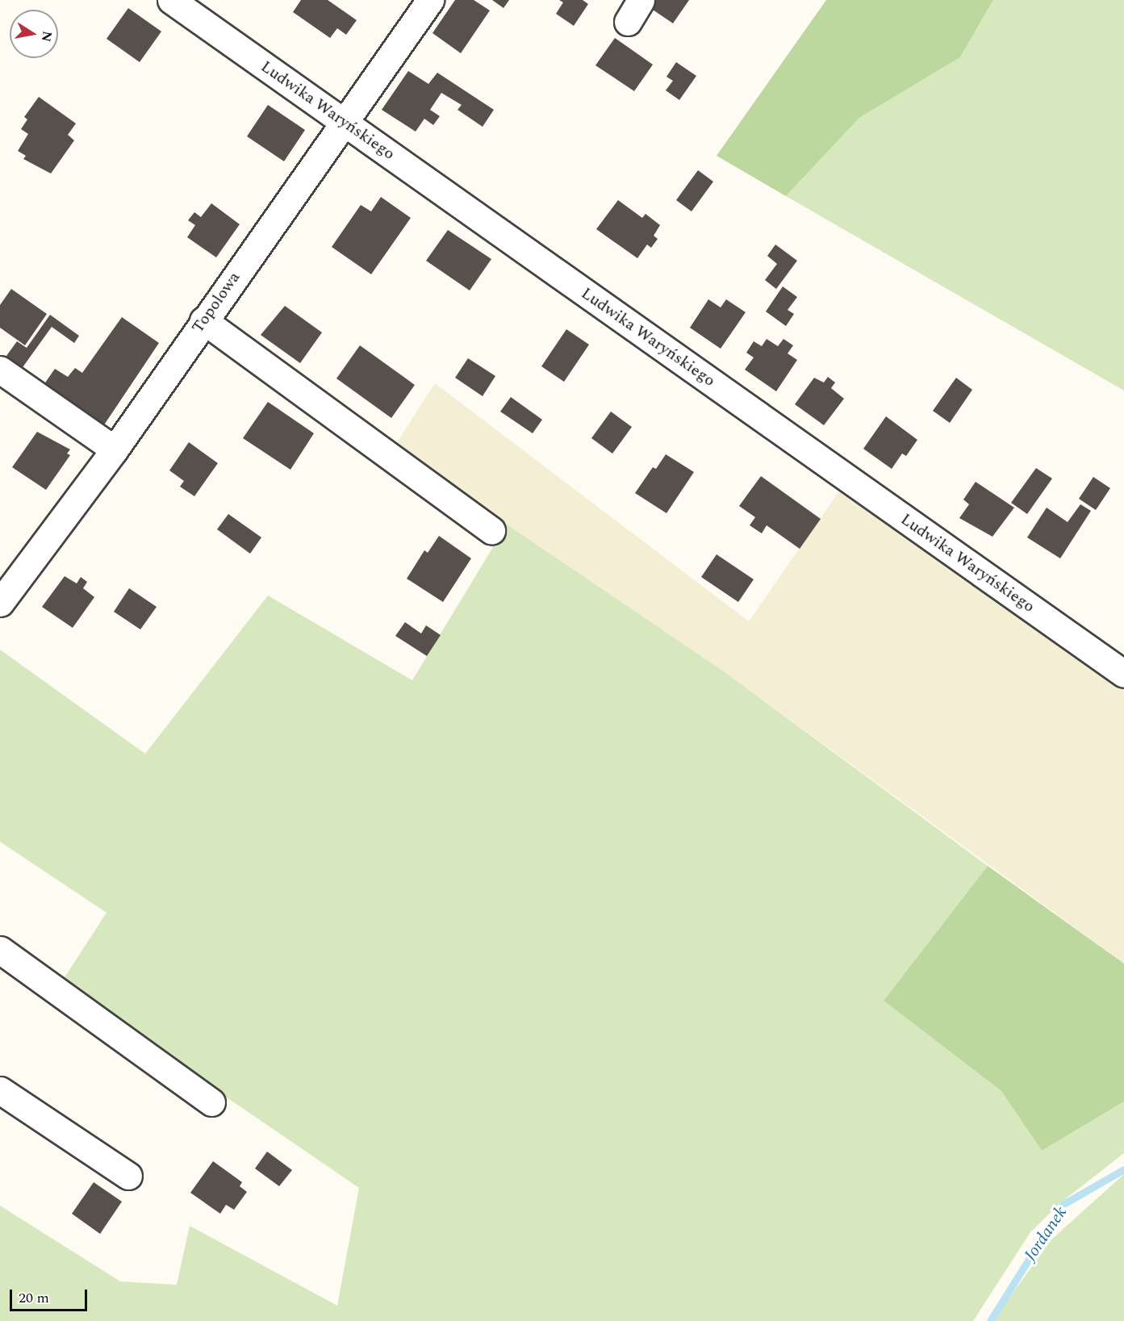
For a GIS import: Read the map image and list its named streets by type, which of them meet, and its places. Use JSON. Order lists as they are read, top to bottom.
{
  "streets": {
    "street": ["Ludwika Waryńskiego", "Topolowa"]
  },
  "crossings": [
    ["Ludwika Waryńskiego", "Topolowa"]
  ],
  "water": ["Jordanek"],
  "scale_bar": "20 m",
  "north": "right"
}
